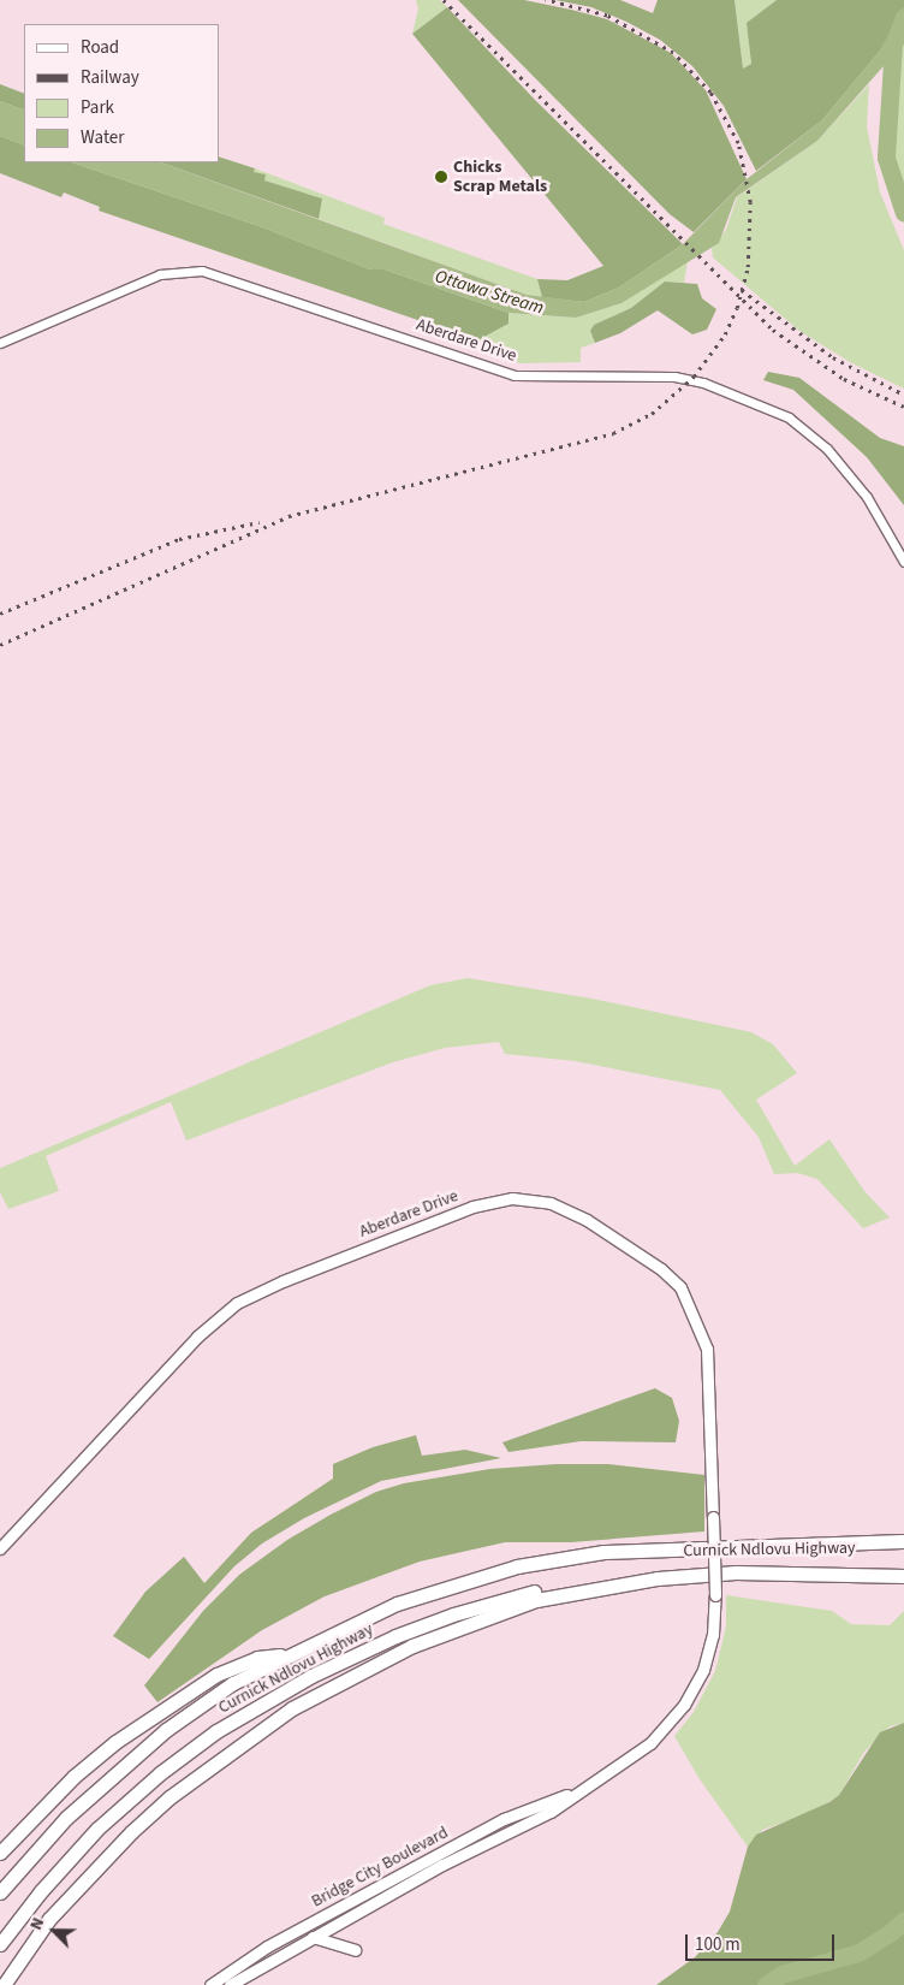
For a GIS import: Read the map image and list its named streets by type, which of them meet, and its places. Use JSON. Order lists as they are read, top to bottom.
{
  "streets": {
    "main road": ["Curnick Ndlovu Highway"],
    "street": ["Aberdare Drive", "Bridge City Boulevard"]
  },
  "crossings": [
    ["Aberdare Drive", "Bridge City Boulevard"]
  ],
  "water": ["Ottawa Stream"],
  "places": ["Chicks Scrap Metals"],
  "legend": [
    "Road",
    "Railway",
    "Park",
    "Water"
  ],
  "scale_bar": "100 m",
  "north": "top left"
}
